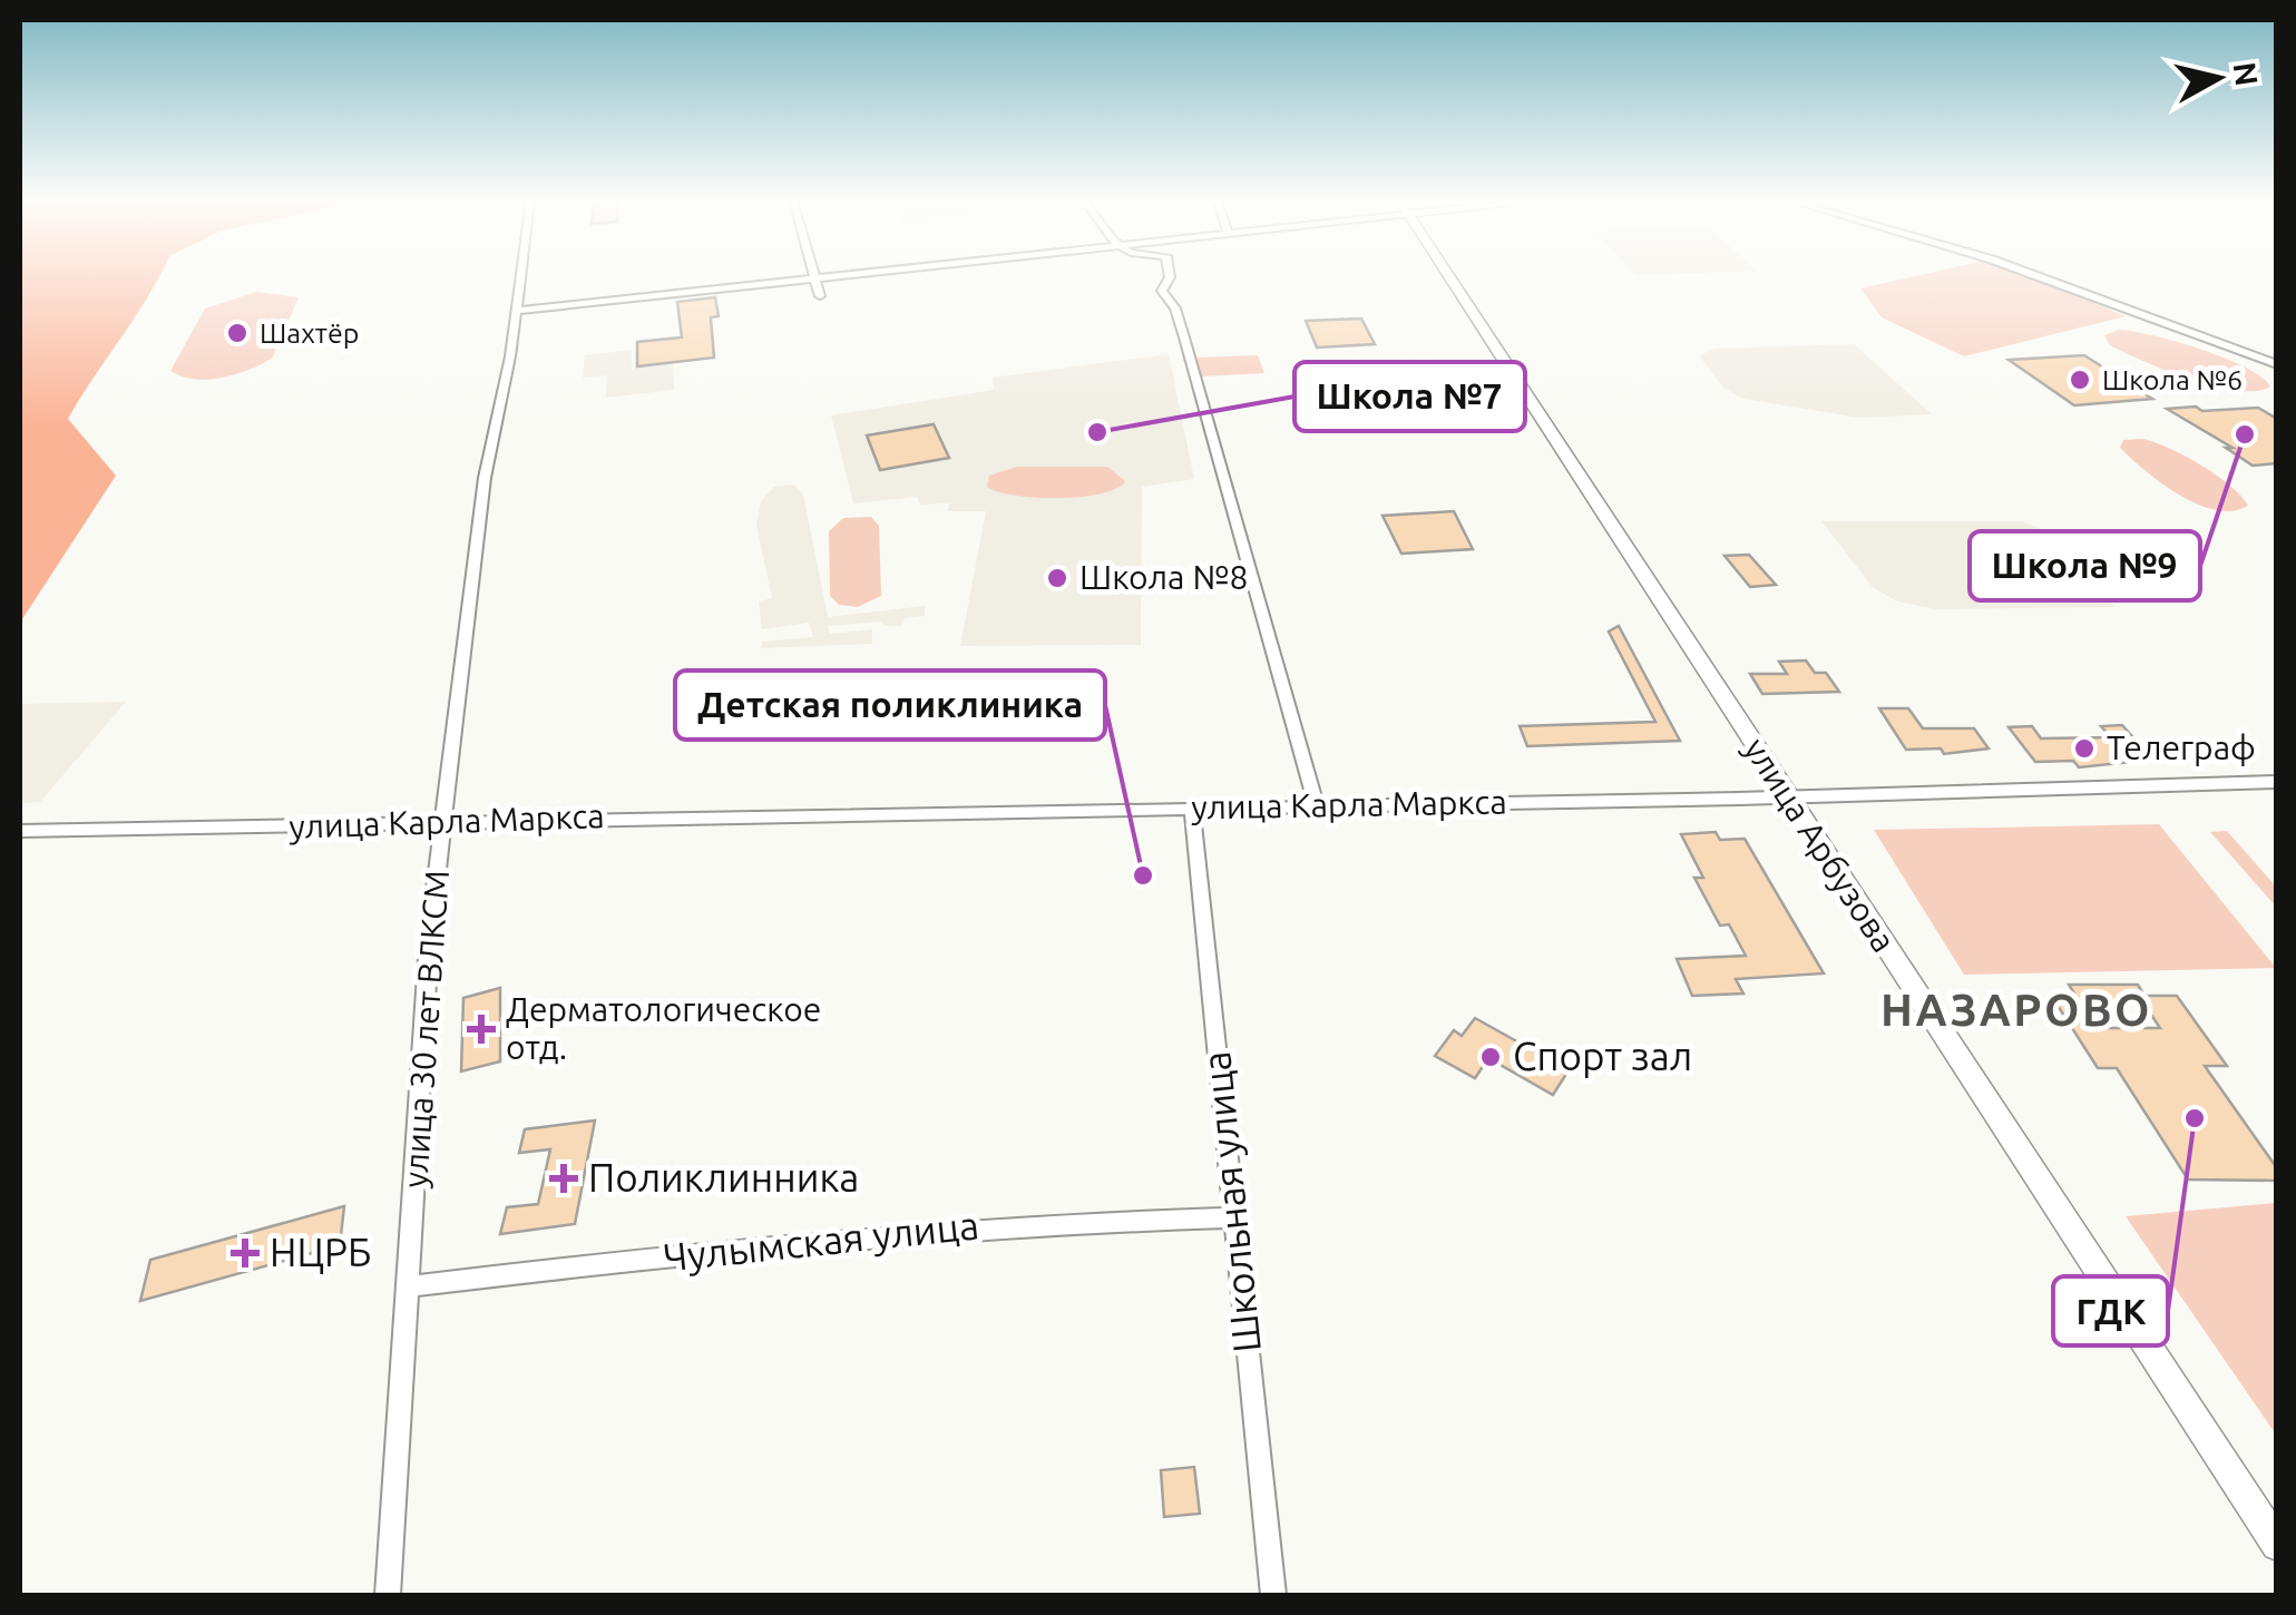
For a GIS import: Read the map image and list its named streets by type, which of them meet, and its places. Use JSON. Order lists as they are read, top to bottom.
{
  "streets": {
    "street": [
      "улица Карла Маркса",
      "улица Арбузова",
      "улица 30 лет ВЛКСМ",
      "Школьная улица",
      "Чулымская улица"
    ]
  },
  "crossings": [
    ["улица Карла Маркса", "улица Арбузова"],
    ["улица Карла Маркса", "улица 30 лет ВЛКСМ"],
    ["улица Карла Маркса", "Школьная улица"],
    ["улица 30 лет ВЛКСМ", "Чулымская улица"],
    ["Школьная улица", "Чулымская улица"]
  ],
  "districts": ["НАЗАРОВО"],
  "places": {
    "other": [
      "Шахтёр",
      "Школа №6",
      "Школа №7",
      "Школа №9",
      "Школа №8",
      "Телеграф",
      "Детская поликлиника",
      "Спорт зал",
      "ГДК"
    ],
    "health": ["Дерматологическое отд.", "Поликлинника", "НЦРБ"]
  },
  "north": "right"
}
